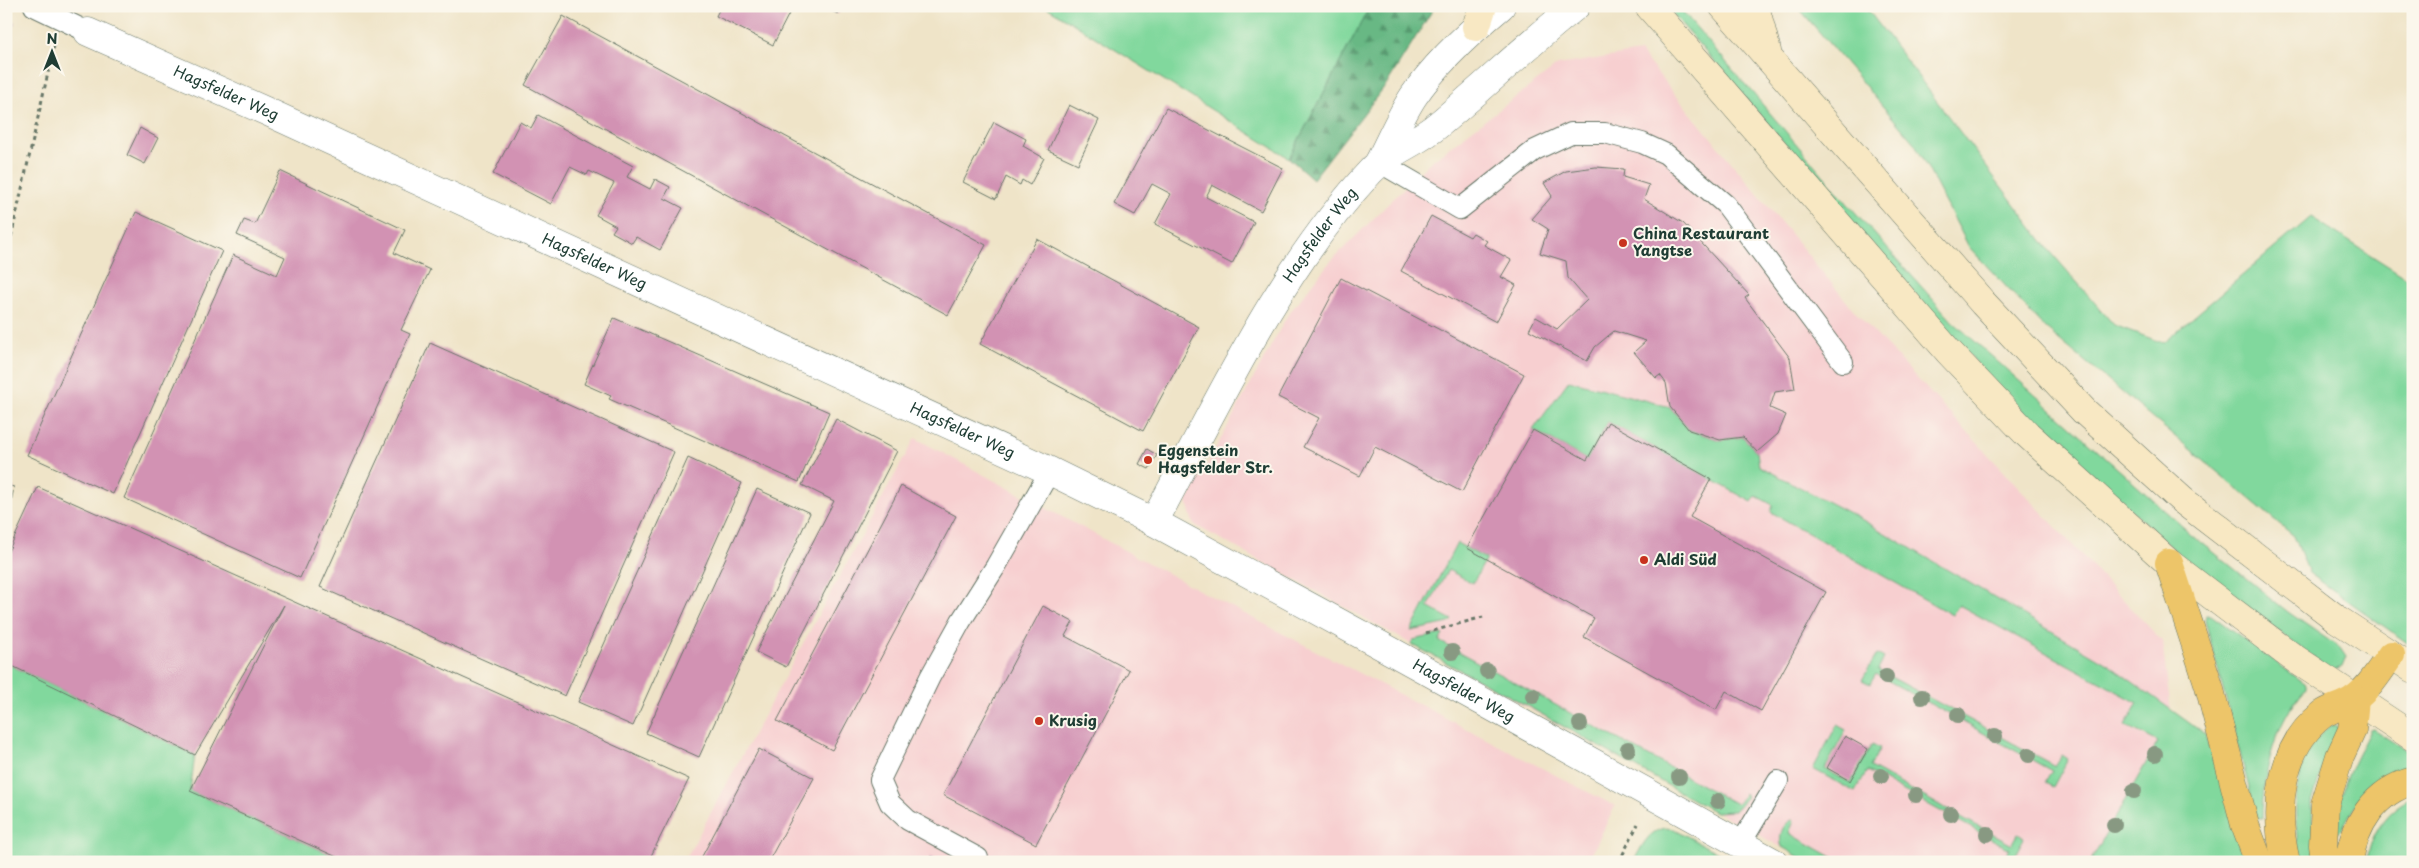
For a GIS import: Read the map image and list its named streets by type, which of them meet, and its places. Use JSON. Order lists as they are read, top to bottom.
{
  "streets": {
    "street": ["Hagsfelder Weg"]
  },
  "places": [
    "China Restaurant Yangtse",
    "Eggenstein Hagsfelder Str.",
    "Aldi Süd",
    "Krusig"
  ],
  "north": "top"
}
